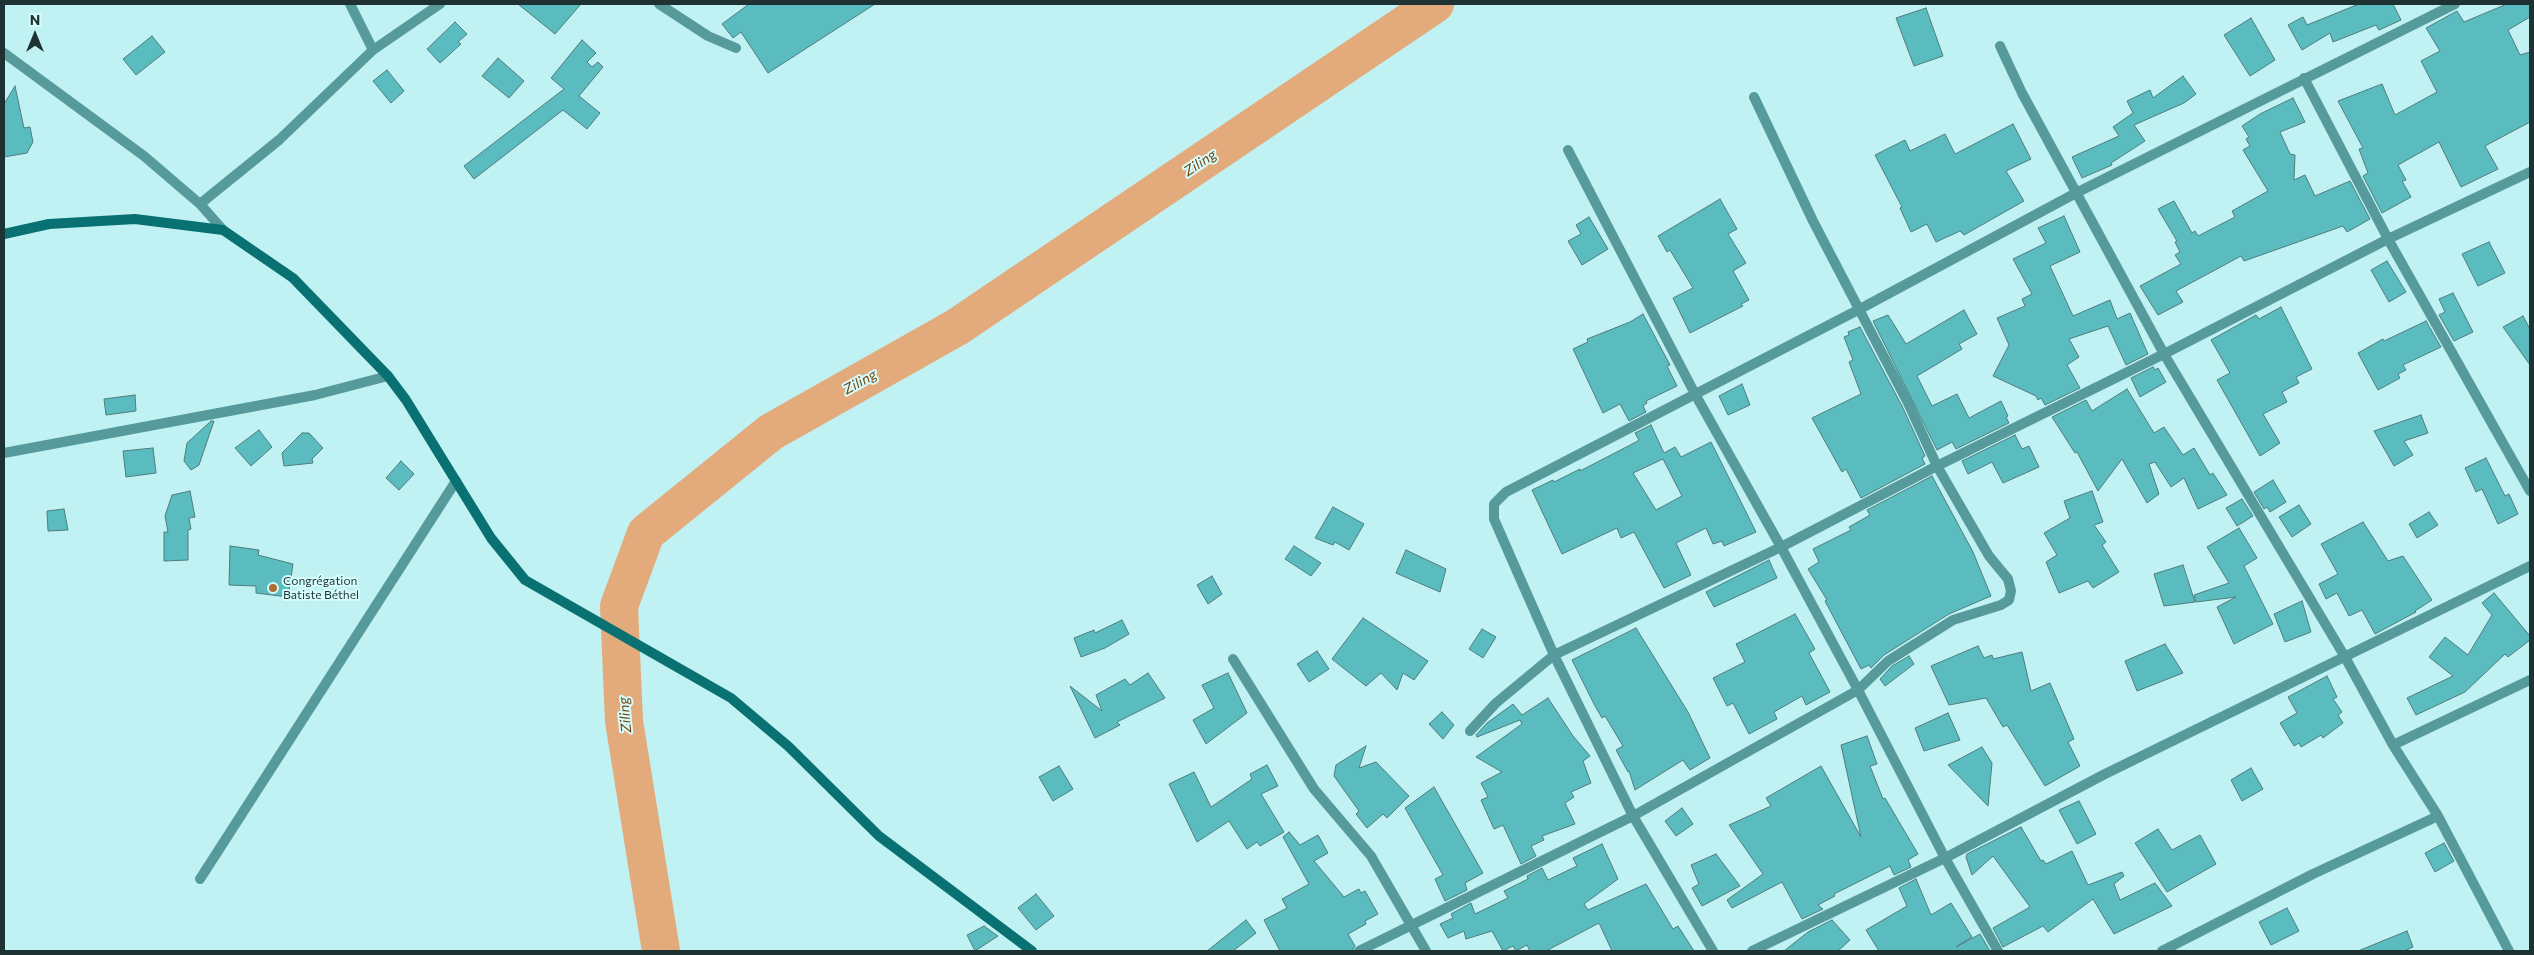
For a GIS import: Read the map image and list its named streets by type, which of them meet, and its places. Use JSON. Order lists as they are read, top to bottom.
{
  "water": ["Ziling"],
  "places": ["Congrégation Batiste Béthel"],
  "north": "top"
}
